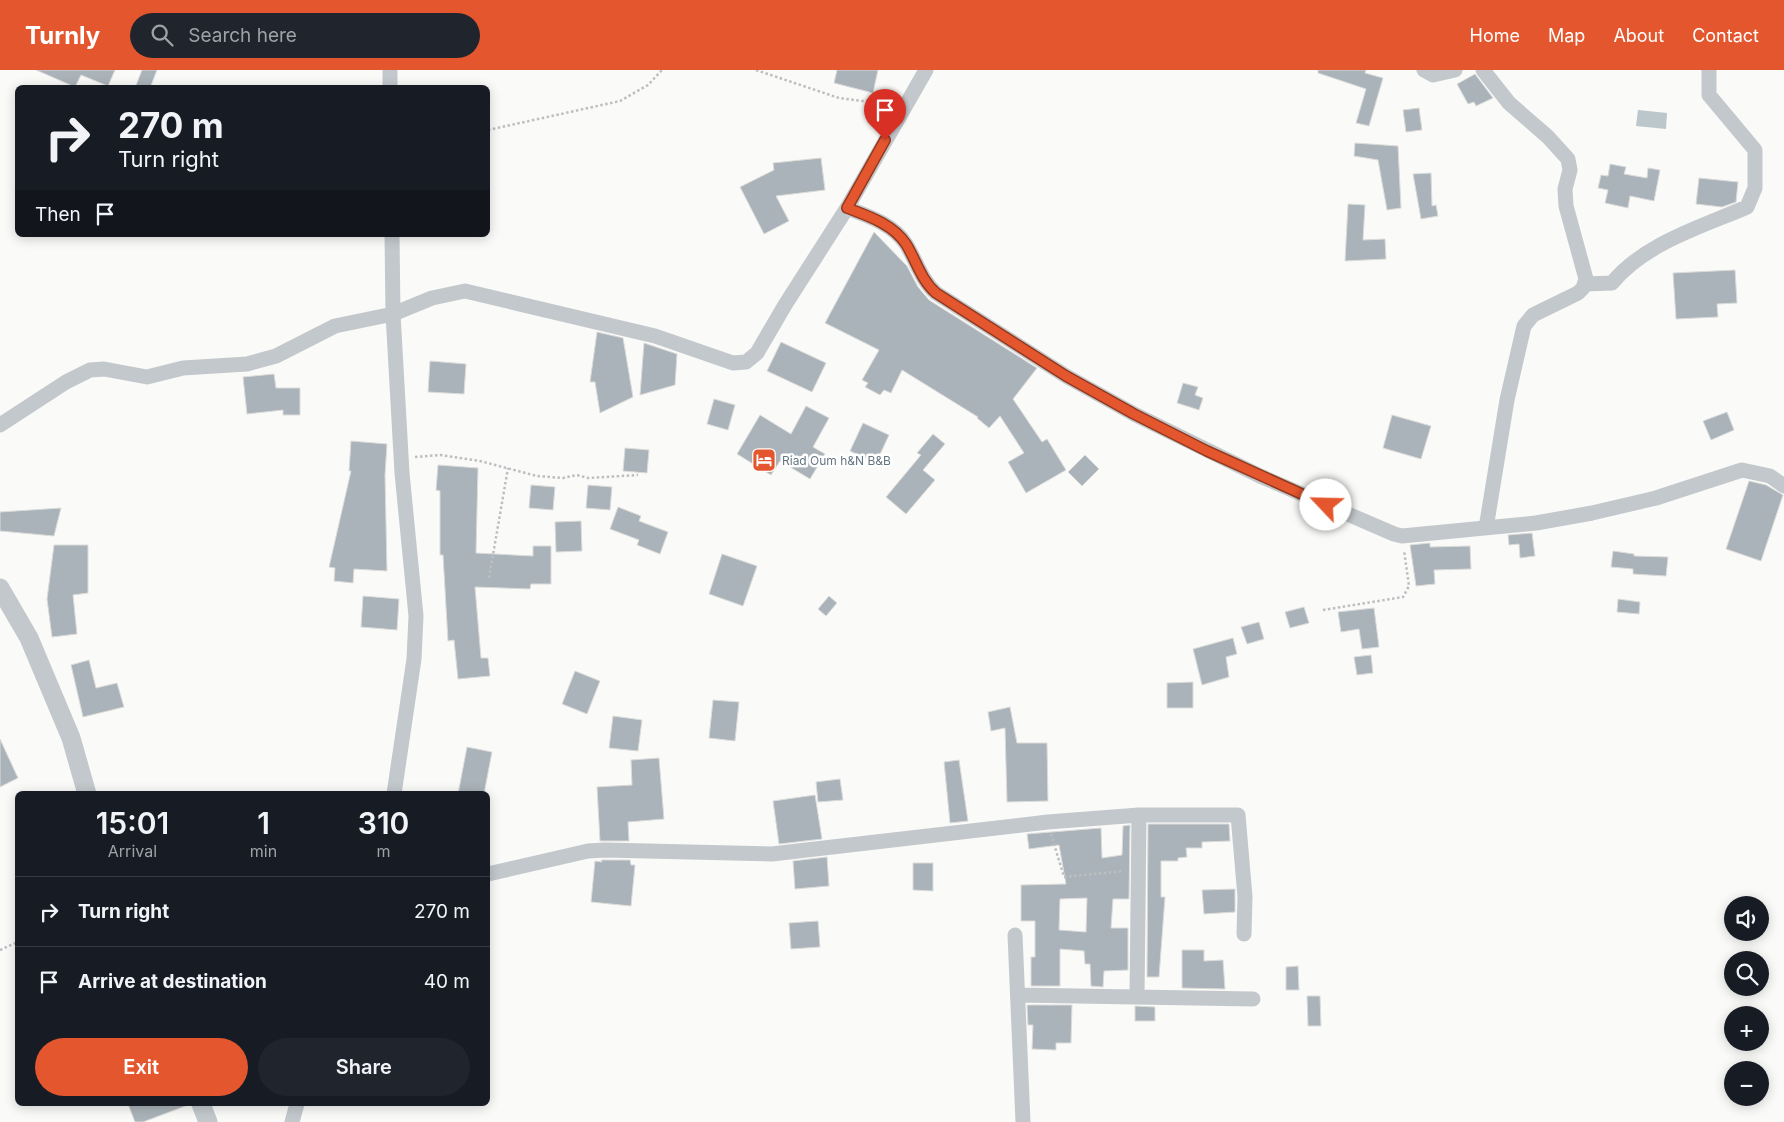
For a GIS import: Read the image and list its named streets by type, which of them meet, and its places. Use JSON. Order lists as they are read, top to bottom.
{
  "places": {
    "hotel": ["Riad Oum h&N B&B"]
  },
  "page": {
    "header": "Turnly",
    "search": "Search here",
    "nav": [
      "Home",
      "Map",
      "About",
      "Contact"
    ],
    "turn": ["270 m", "Turn right"],
    "then": "Then",
    "eta": [
      "15:01",
      "Arrival",
      "1",
      "min",
      "310",
      "m"
    ],
    "list": [
      {
        "name": "Turn right",
        "value": "270 m"
      },
      {
        "name": "Arrive at destination",
        "value": "40 m"
      }
    ],
    "map_buttons": ["+", "−"],
    "buttons": ["Exit", "Share"]
  }
}
